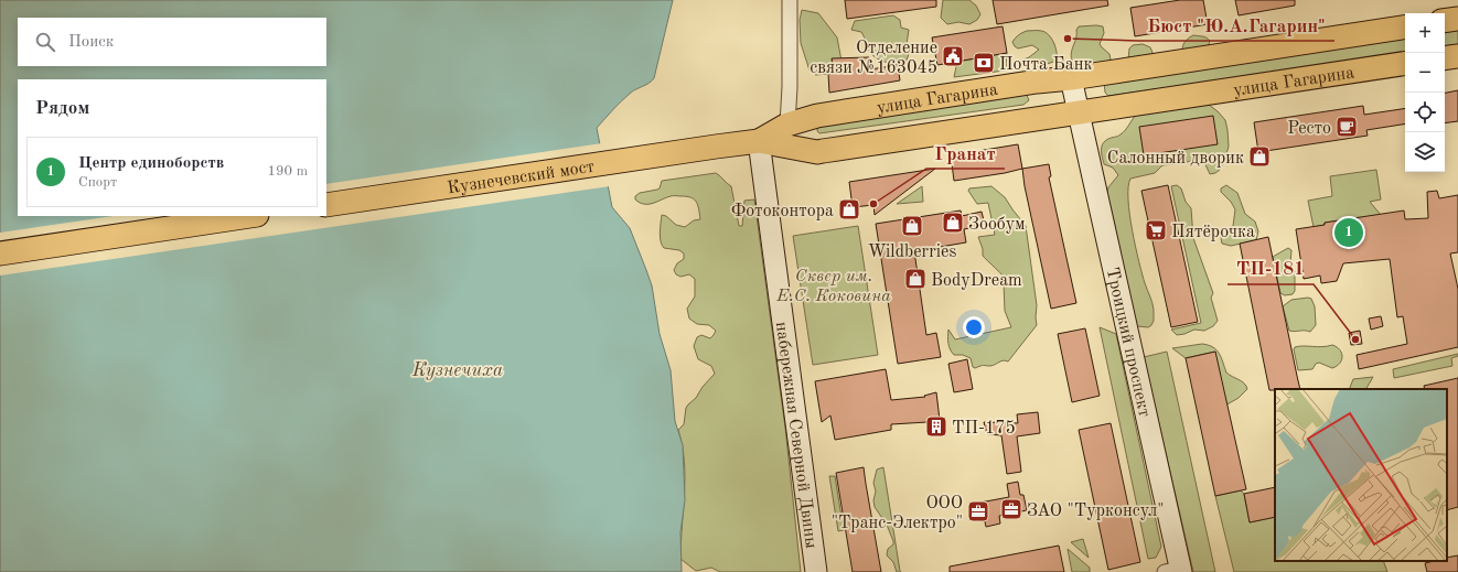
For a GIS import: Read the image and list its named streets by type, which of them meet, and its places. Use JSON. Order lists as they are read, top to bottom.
{
  "streets": {
    "main road": [
      "улица Гагарина",
      "Кузнечевский мост",
      "Троицкий проспект",
      "набережная Северной Двины"
    ]
  },
  "crossings": [
    ["улица Гагарина", "Кузнечевский мост"],
    ["улица Гагарина", "Троицкий проспект"],
    ["улица Гагарина", "набережная Северной Двины"]
  ],
  "water": ["Кузнечиха"],
  "parks": ["Сквер им. Е.С. Коковина"],
  "places": {
    "other": ["Бюст \"Ю.А.Гагарин\"", "Гранат", "ТП-181"],
    "public building": ["Отделение связи №163045"],
    "bank": ["Почта Банк"],
    "cafe": ["Ресто"],
    "shop": [
      "Салонный дворик",
      "Фотоконтора",
      "Зообум",
      "Wildberries",
      "BodyDream"
    ],
    "supermarket": ["Пятёрочка"],
    "building": ["ТП-175"],
    "office": ["ЗАО \"Турконсул\"", "ООО \"Транс-Электро\""]
  },
  "page": {
    "map_buttons": ["+", "−"],
    "search": "Поиск",
    "heading": "Рядом",
    "list": [
      {
        "mark": "1",
        "name": "Центр единоборств",
        "note": "Спорт",
        "value": "190 m"
      }
    ],
    "pins": "1"
  }
}
